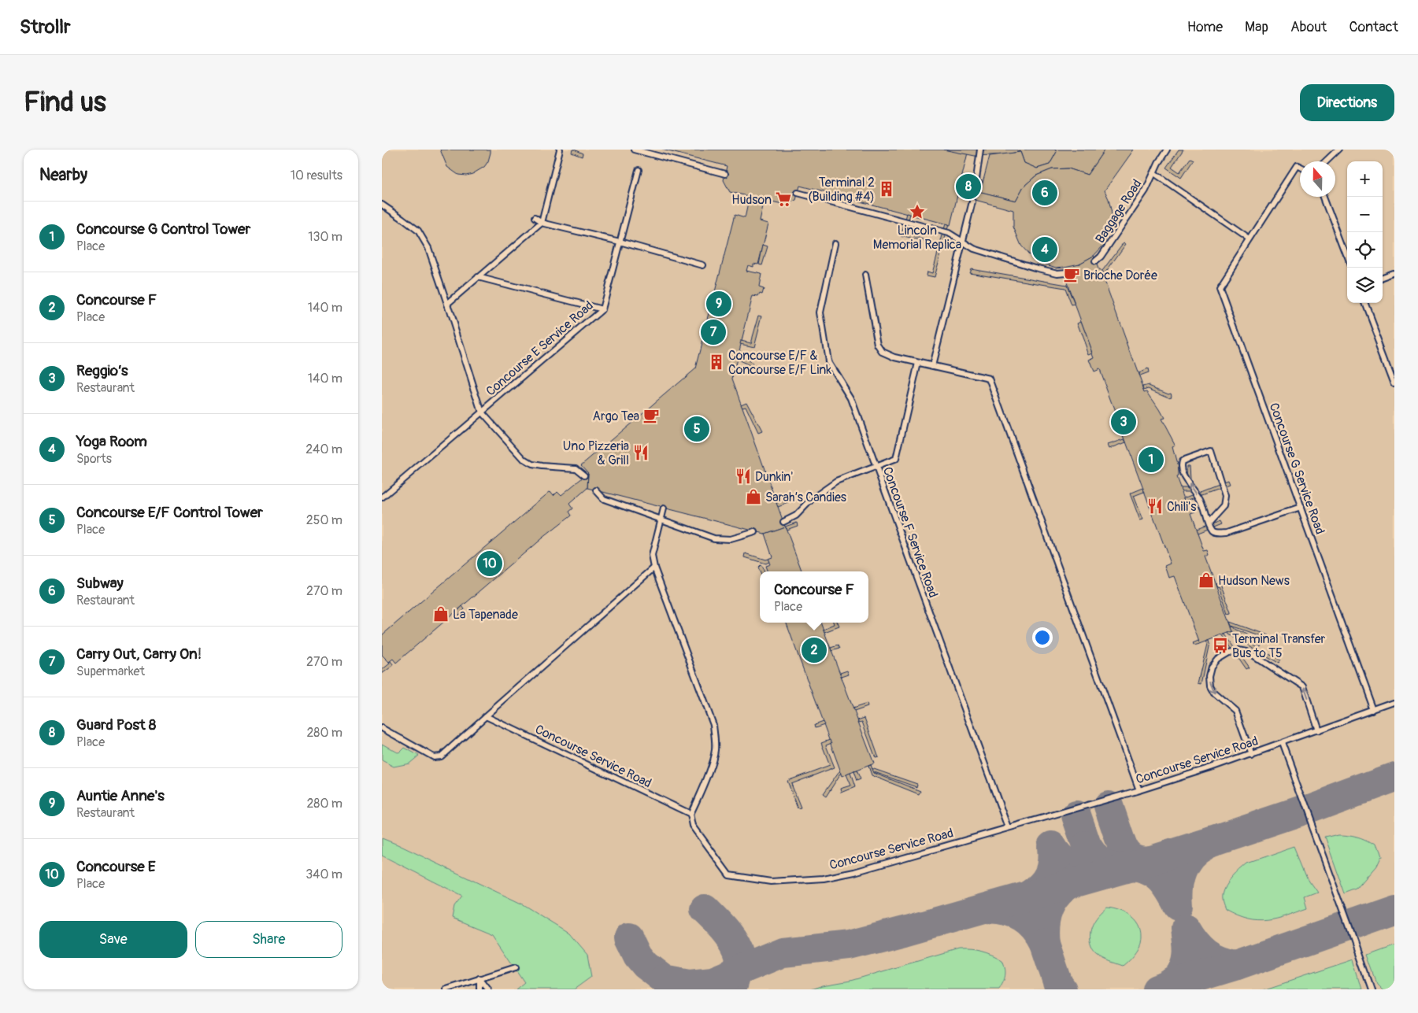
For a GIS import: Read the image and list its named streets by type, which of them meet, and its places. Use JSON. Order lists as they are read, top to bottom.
{
  "streets": {
    "lane": [
      "Baggage Road",
      "Concourse E Service Road",
      "Concourse G Service Road",
      "Concourse F Service Road",
      "Concourse Service Road"
    ]
  },
  "crossings": [
    ["Concourse G Service Road", "Concourse Service Road"],
    ["Concourse F Service Road", "Concourse Service Road"]
  ],
  "places": {
    "building": ["Terminal 2 (Building #4)", "Concourse E/F & Concourse E/F Link"],
    "supermarket": ["Hudson"],
    "place": ["Lincoln Memorial Replica"],
    "cafe": ["Brioche Dorée", "Argo Tea"],
    "restaurant": ["Uno Pizzeria & Grill", "Dunkin'", "Chili's"],
    "shop": ["Sarah’s Candies", "Hudson News", "La Tapenade"],
    "bus stop": ["Terminal Transfer Bus to T5"]
  },
  "north": "top",
  "page": {
    "header": "Strollr",
    "nav": [
      "Home",
      "Map",
      "About",
      "Contact"
    ],
    "buttons": [
      "Directions",
      ["Save", "Share"]
    ],
    "title": "Find us",
    "heading": ["Nearby", "10 results"],
    "map_buttons": ["+", "−"],
    "pins": [
      "8",
      "6",
      "4",
      "9",
      "7",
      "3",
      "5",
      "1",
      "10",
      "2"
    ],
    "list": [
      {
        "mark": "1",
        "name": "Concourse G Control Tower",
        "note": "Place",
        "value": "130 m"
      },
      {
        "mark": "2",
        "name": "Concourse F",
        "note": "Place",
        "value": "140 m"
      },
      {
        "mark": "3",
        "name": "Reggio’s",
        "note": "Restaurant",
        "value": "140 m"
      },
      {
        "mark": "4",
        "name": "Yoga Room",
        "note": "Sports",
        "value": "240 m"
      },
      {
        "mark": "5",
        "name": "Concourse E/F Control Tower",
        "note": "Place",
        "value": "250 m"
      },
      {
        "mark": "6",
        "name": "Subway",
        "note": "Restaurant",
        "value": "270 m"
      },
      {
        "mark": "7",
        "name": "Carry Out, Carry On!",
        "note": "Supermarket",
        "value": "270 m"
      },
      {
        "mark": "8",
        "name": "Guard Post 8",
        "note": "Place",
        "value": "280 m"
      },
      {
        "mark": "9",
        "name": "Auntie Anne's",
        "note": "Restaurant",
        "value": "280 m"
      },
      {
        "mark": "10",
        "name": "Concourse E",
        "note": "Place",
        "value": "340 m"
      }
    ],
    "popup": ["Concourse F", "Place"]
  }
}
